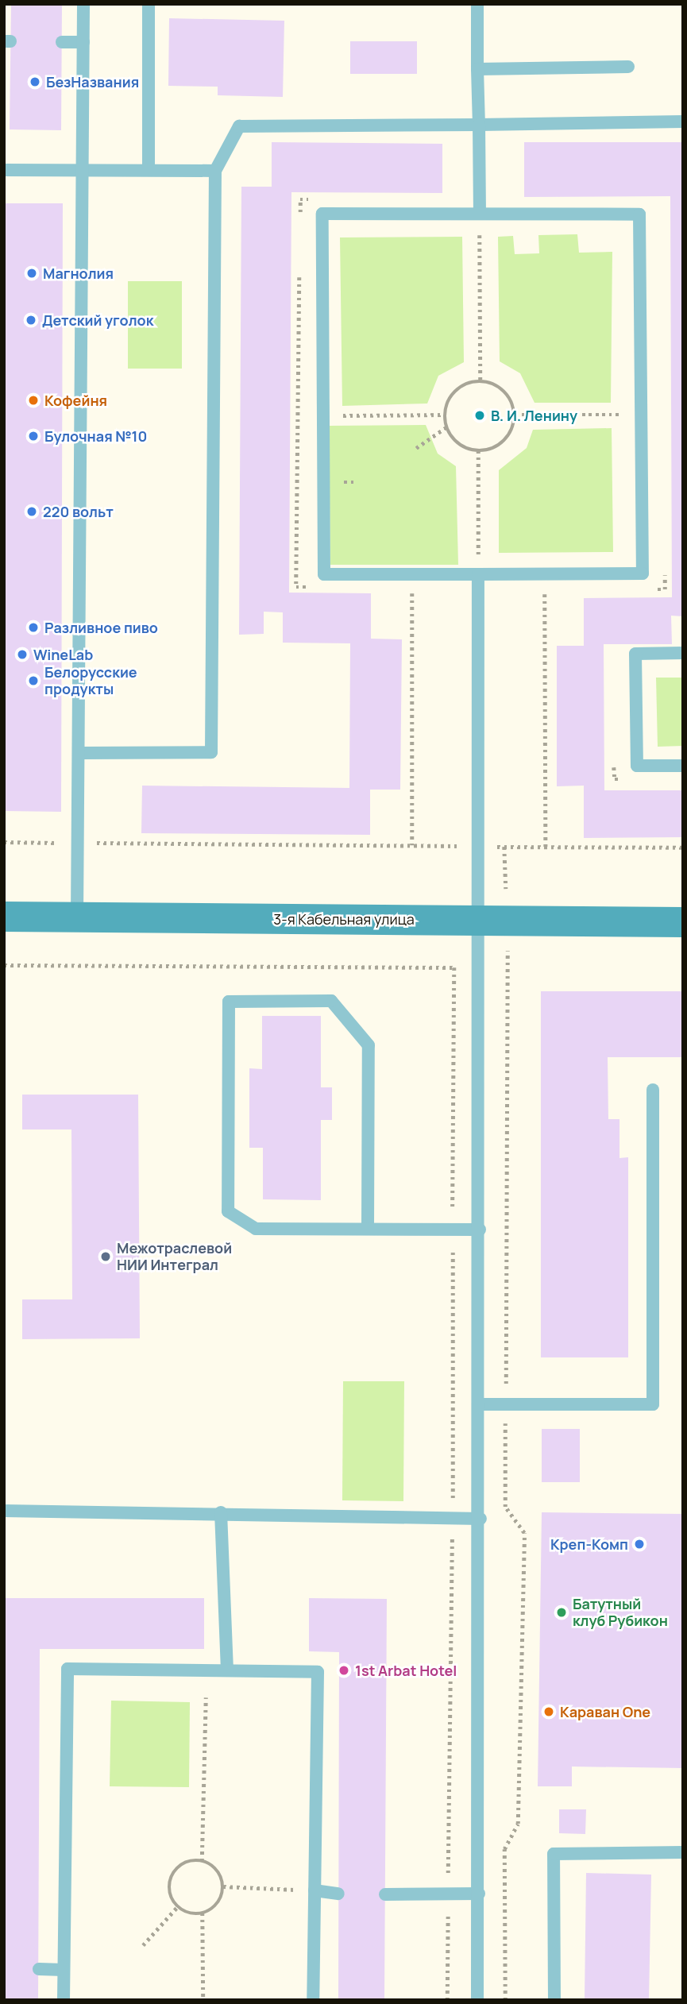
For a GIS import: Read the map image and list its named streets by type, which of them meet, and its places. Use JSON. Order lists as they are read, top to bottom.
{
  "streets": {
    "street": ["3-я Кабельная улица"]
  },
  "places": [
    "БезНазвания",
    "Магнолия",
    "Детский уголок",
    "Кофейня",
    "В. И. Ленину",
    "Булочная №10",
    "220 вольт",
    "Разливное пиво",
    "WineLab",
    "Белорусские продукты",
    "Межотраслевой НИИ Интеграл",
    "Креп-Комп",
    "Батутный клуб Рубикон",
    "1st Arbat Hotel",
    "Караван One"
  ]
}
